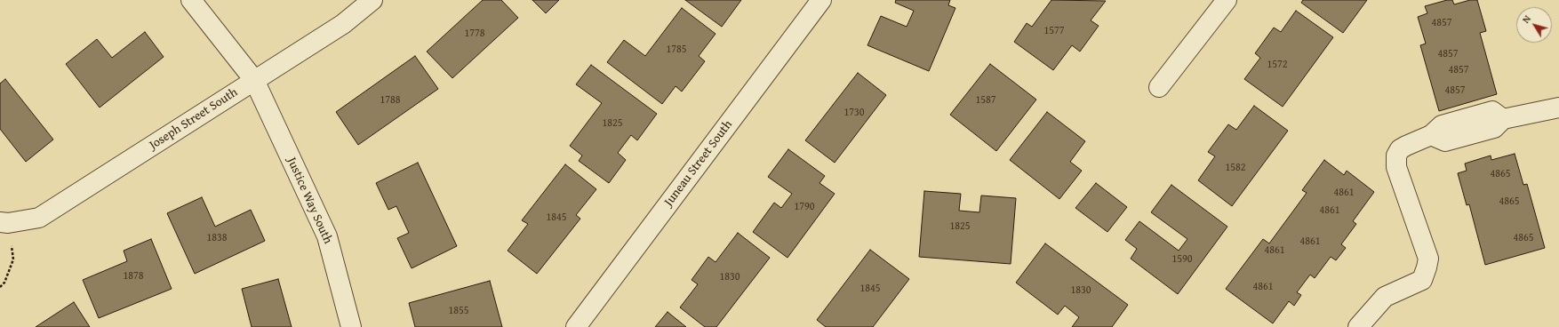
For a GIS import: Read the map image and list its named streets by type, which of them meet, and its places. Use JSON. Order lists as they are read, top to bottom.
{
  "streets": {
    "street": ["Joseph Street South", "Juneau Street South", "Justice Way South"]
  },
  "crossings": [
    ["Joseph Street South", "Justice Way South"]
  ],
  "house_numbers": [
    "4857",
    "1577",
    "1778",
    "1785",
    "4857",
    "1572",
    "4857",
    "4857",
    "1788",
    "1587",
    "1730",
    "1825",
    "1582",
    "4865",
    "4861",
    "4865",
    "1790",
    "4861",
    "1845",
    "1825",
    "1838",
    "4865",
    "4861",
    "4861",
    "1590",
    "1878",
    "1830",
    "4861",
    "1845",
    "1830",
    "1855"
  ],
  "north": "top left"
}
